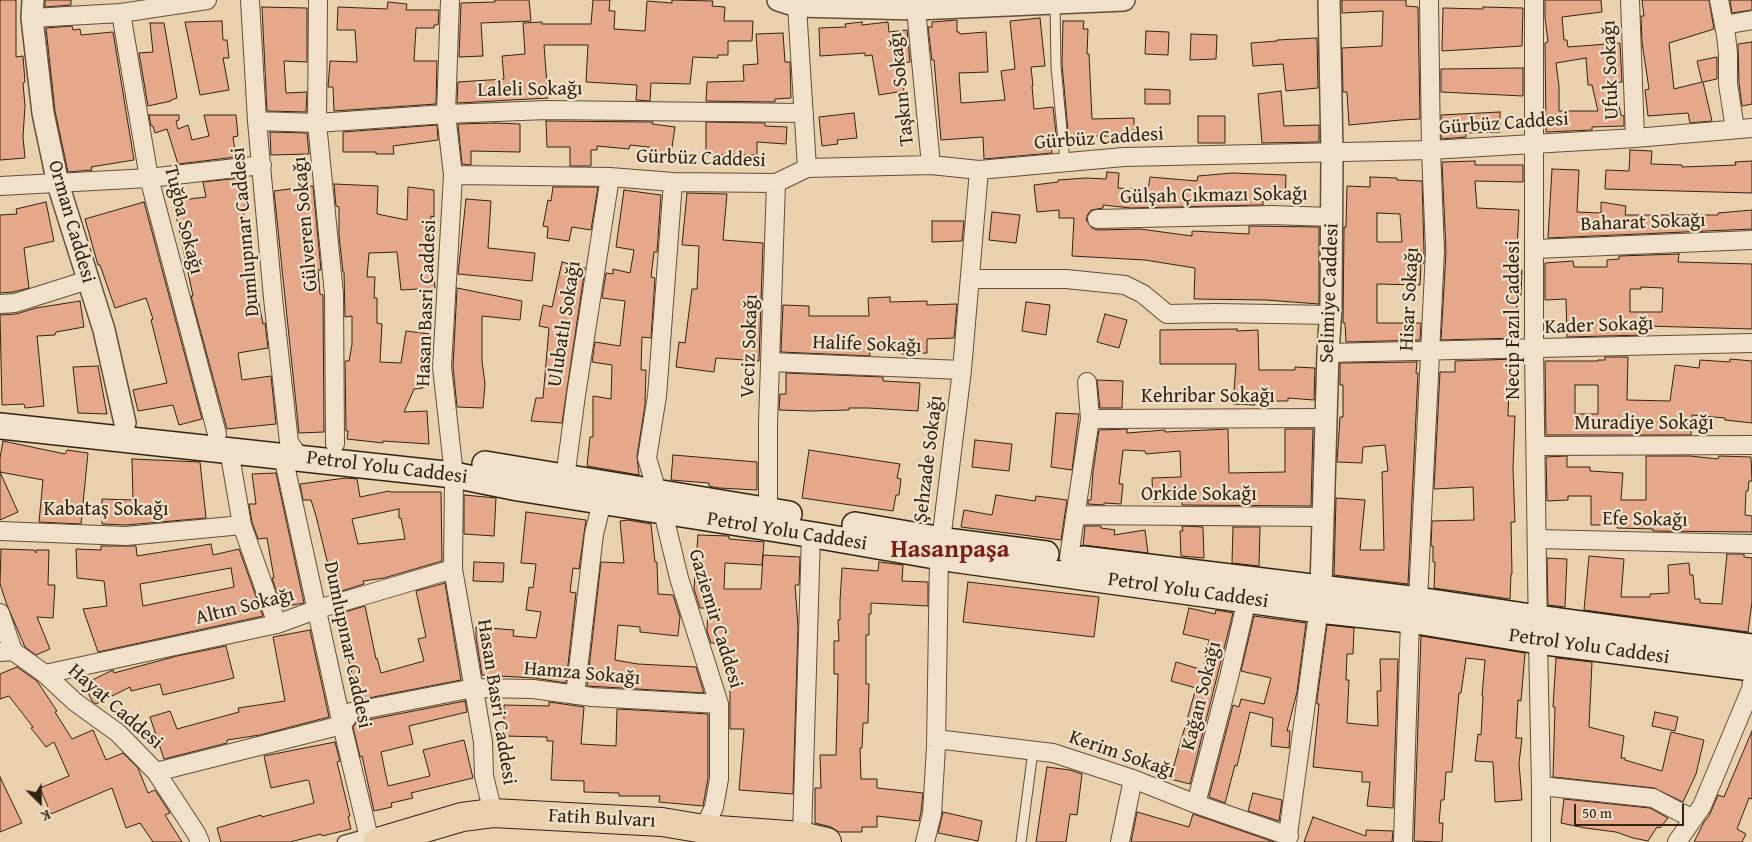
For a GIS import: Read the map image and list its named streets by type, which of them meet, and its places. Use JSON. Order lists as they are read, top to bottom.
{
  "streets": {
    "main road": ["Petrol Yolu Caddesi", "Fatih Bulvarı"],
    "street": [
      "Ufuk Sokağı",
      "Taşkın Sokağı",
      "Laleli Sokağı",
      "Gürbüz Caddesi",
      "Gülşah Çıkmazı Sokağı",
      "Tuğba Sokağı",
      "Orman Caddesi",
      "Baharat Sokağı",
      "Gülveren Sokağı",
      "Dumlupınar Caddesi",
      "Selimiye Caddesi",
      "Hisar Sokağı",
      "Hasan Basri Caddesi",
      "Necip Fazıl Caddesi",
      "Ulubatlı Sokağı",
      "Kader Sokağı",
      "Halife Sokağı",
      "Veciz Sokağı",
      "Kehribar Sokağı",
      "Muradiye Sokağı",
      "Şehzade Sokağı",
      "Orkide Sokağı",
      "Kabataş Sokağı",
      "Efe Sokağı",
      "Altın Sokağı",
      "Gaziemir Caddesi",
      "Hamza Sokağı",
      "Kağan Sokağı",
      "Hayat Caddesi",
      "Kerim Sokağı"
    ]
  },
  "crossings": [
    ["Ufuk Sokağı", "Gürbüz Caddesi"],
    ["Taşkın Sokağı", "Gürbüz Caddesi"],
    ["Laleli Sokağı", "Gülveren Sokağı"],
    ["Laleli Sokağı", "Dumlupınar Caddesi"],
    ["Laleli Sokağı", "Hasan Basri Caddesi"],
    ["Gürbüz Caddesi", "Selimiye Caddesi"],
    ["Gürbüz Caddesi", "Hisar Sokağı"],
    ["Gürbüz Caddesi", "Hasan Basri Caddesi"],
    ["Gürbüz Caddesi", "Necip Fazıl Caddesi"],
    ["Gürbüz Caddesi", "Ulubatlı Sokağı"],
    ["Gürbüz Caddesi", "Veciz Sokağı"],
    ["Gürbüz Caddesi", "Şehzade Sokağı"],
    ["Gürbüz Caddesi", "Gaziemir Caddesi"],
    ["Gülşah Çıkmazı Sokağı", "Selimiye Caddesi"],
    ["Tuğba Sokağı", "Petrol Yolu Caddesi"],
    ["Tuğba Sokağı", "Kabataş Sokağı"],
    ["Tuğba Sokağı", "Altın Sokağı"],
    ["Orman Caddesi", "Petrol Yolu Caddesi"],
    ["Baharat Sokağı", "Necip Fazıl Caddesi"],
    ["Gülveren Sokağı", "Petrol Yolu Caddesi"],
    ["Dumlupınar Caddesi", "Petrol Yolu Caddesi"],
    ["Dumlupınar Caddesi", "Altın Sokağı"],
    ["Dumlupınar Caddesi", "Hamza Sokağı"],
    ["Dumlupınar Caddesi", "Fatih Bulvarı"],
    ["Selimiye Caddesi", "Kader Sokağı"],
    ["Selimiye Caddesi", "Kehribar Sokağı"],
    ["Selimiye Caddesi", "Petrol Yolu Caddesi"],
    ["Selimiye Caddesi", "Orkide Sokağı"],
    ["Hisar Sokağı", "Kader Sokağı"],
    ["Hisar Sokağı", "Petrol Yolu Caddesi"],
    ["Hasan Basri Caddesi", "Petrol Yolu Caddesi"],
    ["Hasan Basri Caddesi", "Altın Sokağı"],
    ["Hasan Basri Caddesi", "Hamza Sokağı"],
    ["Hasan Basri Caddesi", "Fatih Bulvarı"],
    ["Necip Fazıl Caddesi", "Kader Sokağı"],
    ["Necip Fazıl Caddesi", "Muradiye Sokağı"],
    ["Necip Fazıl Caddesi", "Petrol Yolu Caddesi"],
    ["Necip Fazıl Caddesi", "Efe Sokağı"],
    ["Ulubatlı Sokağı", "Petrol Yolu Caddesi"],
    ["Halife Sokağı", "Veciz Sokağı"],
    ["Halife Sokağı", "Şehzade Sokağı"],
    ["Veciz Sokağı", "Petrol Yolu Caddesi"],
    ["Şehzade Sokağı", "Petrol Yolu Caddesi"],
    ["Şehzade Sokağı", "Kerim Sokağı"],
    ["Petrol Yolu Caddesi", "Gaziemir Caddesi"],
    ["Petrol Yolu Caddesi", "Kağan Sokağı"],
    ["Altın Sokağı", "Hayat Caddesi"],
    ["Gaziemir Caddesi", "Hamza Sokağı"],
    ["Gaziemir Caddesi", "Fatih Bulvarı"],
    ["Hamza Sokağı", "Hayat Caddesi"],
    ["Kağan Sokağı", "Kerim Sokağı"]
  ],
  "districts": ["Hasanpaşa"],
  "scale_bar": "50 m",
  "north": "bottom right"
}
